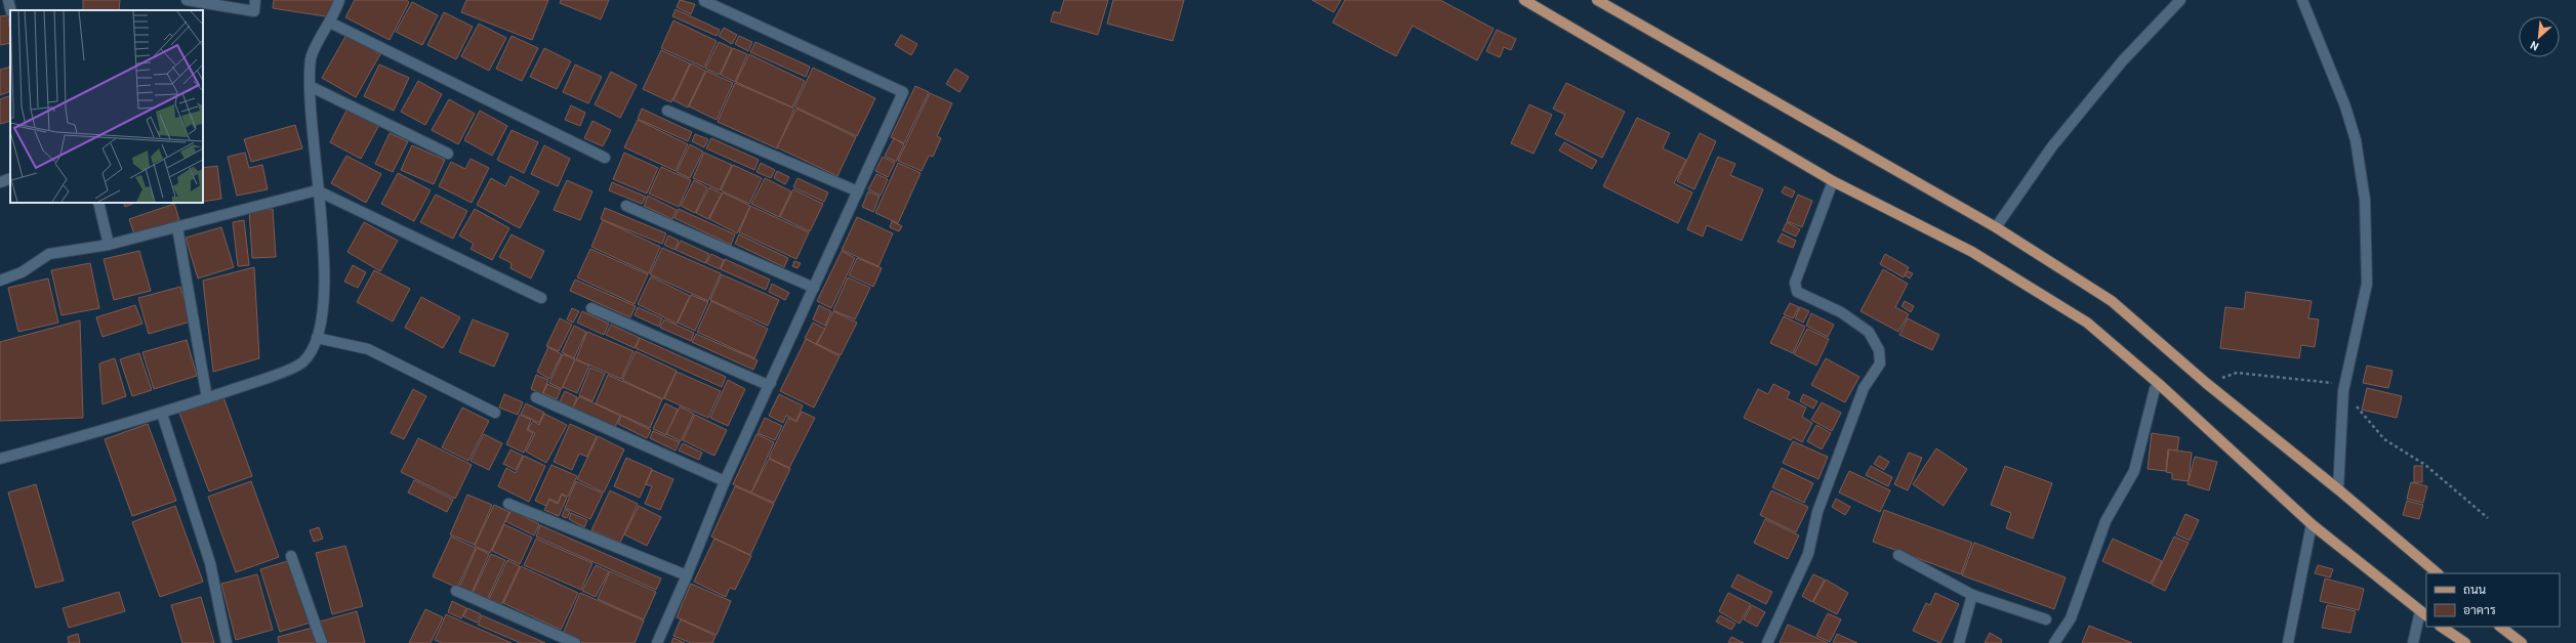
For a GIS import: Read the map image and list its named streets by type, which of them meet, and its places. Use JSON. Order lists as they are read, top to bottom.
{
  "legend": ["ถนน", "อาคาร"],
  "north": "bottom left"
}
